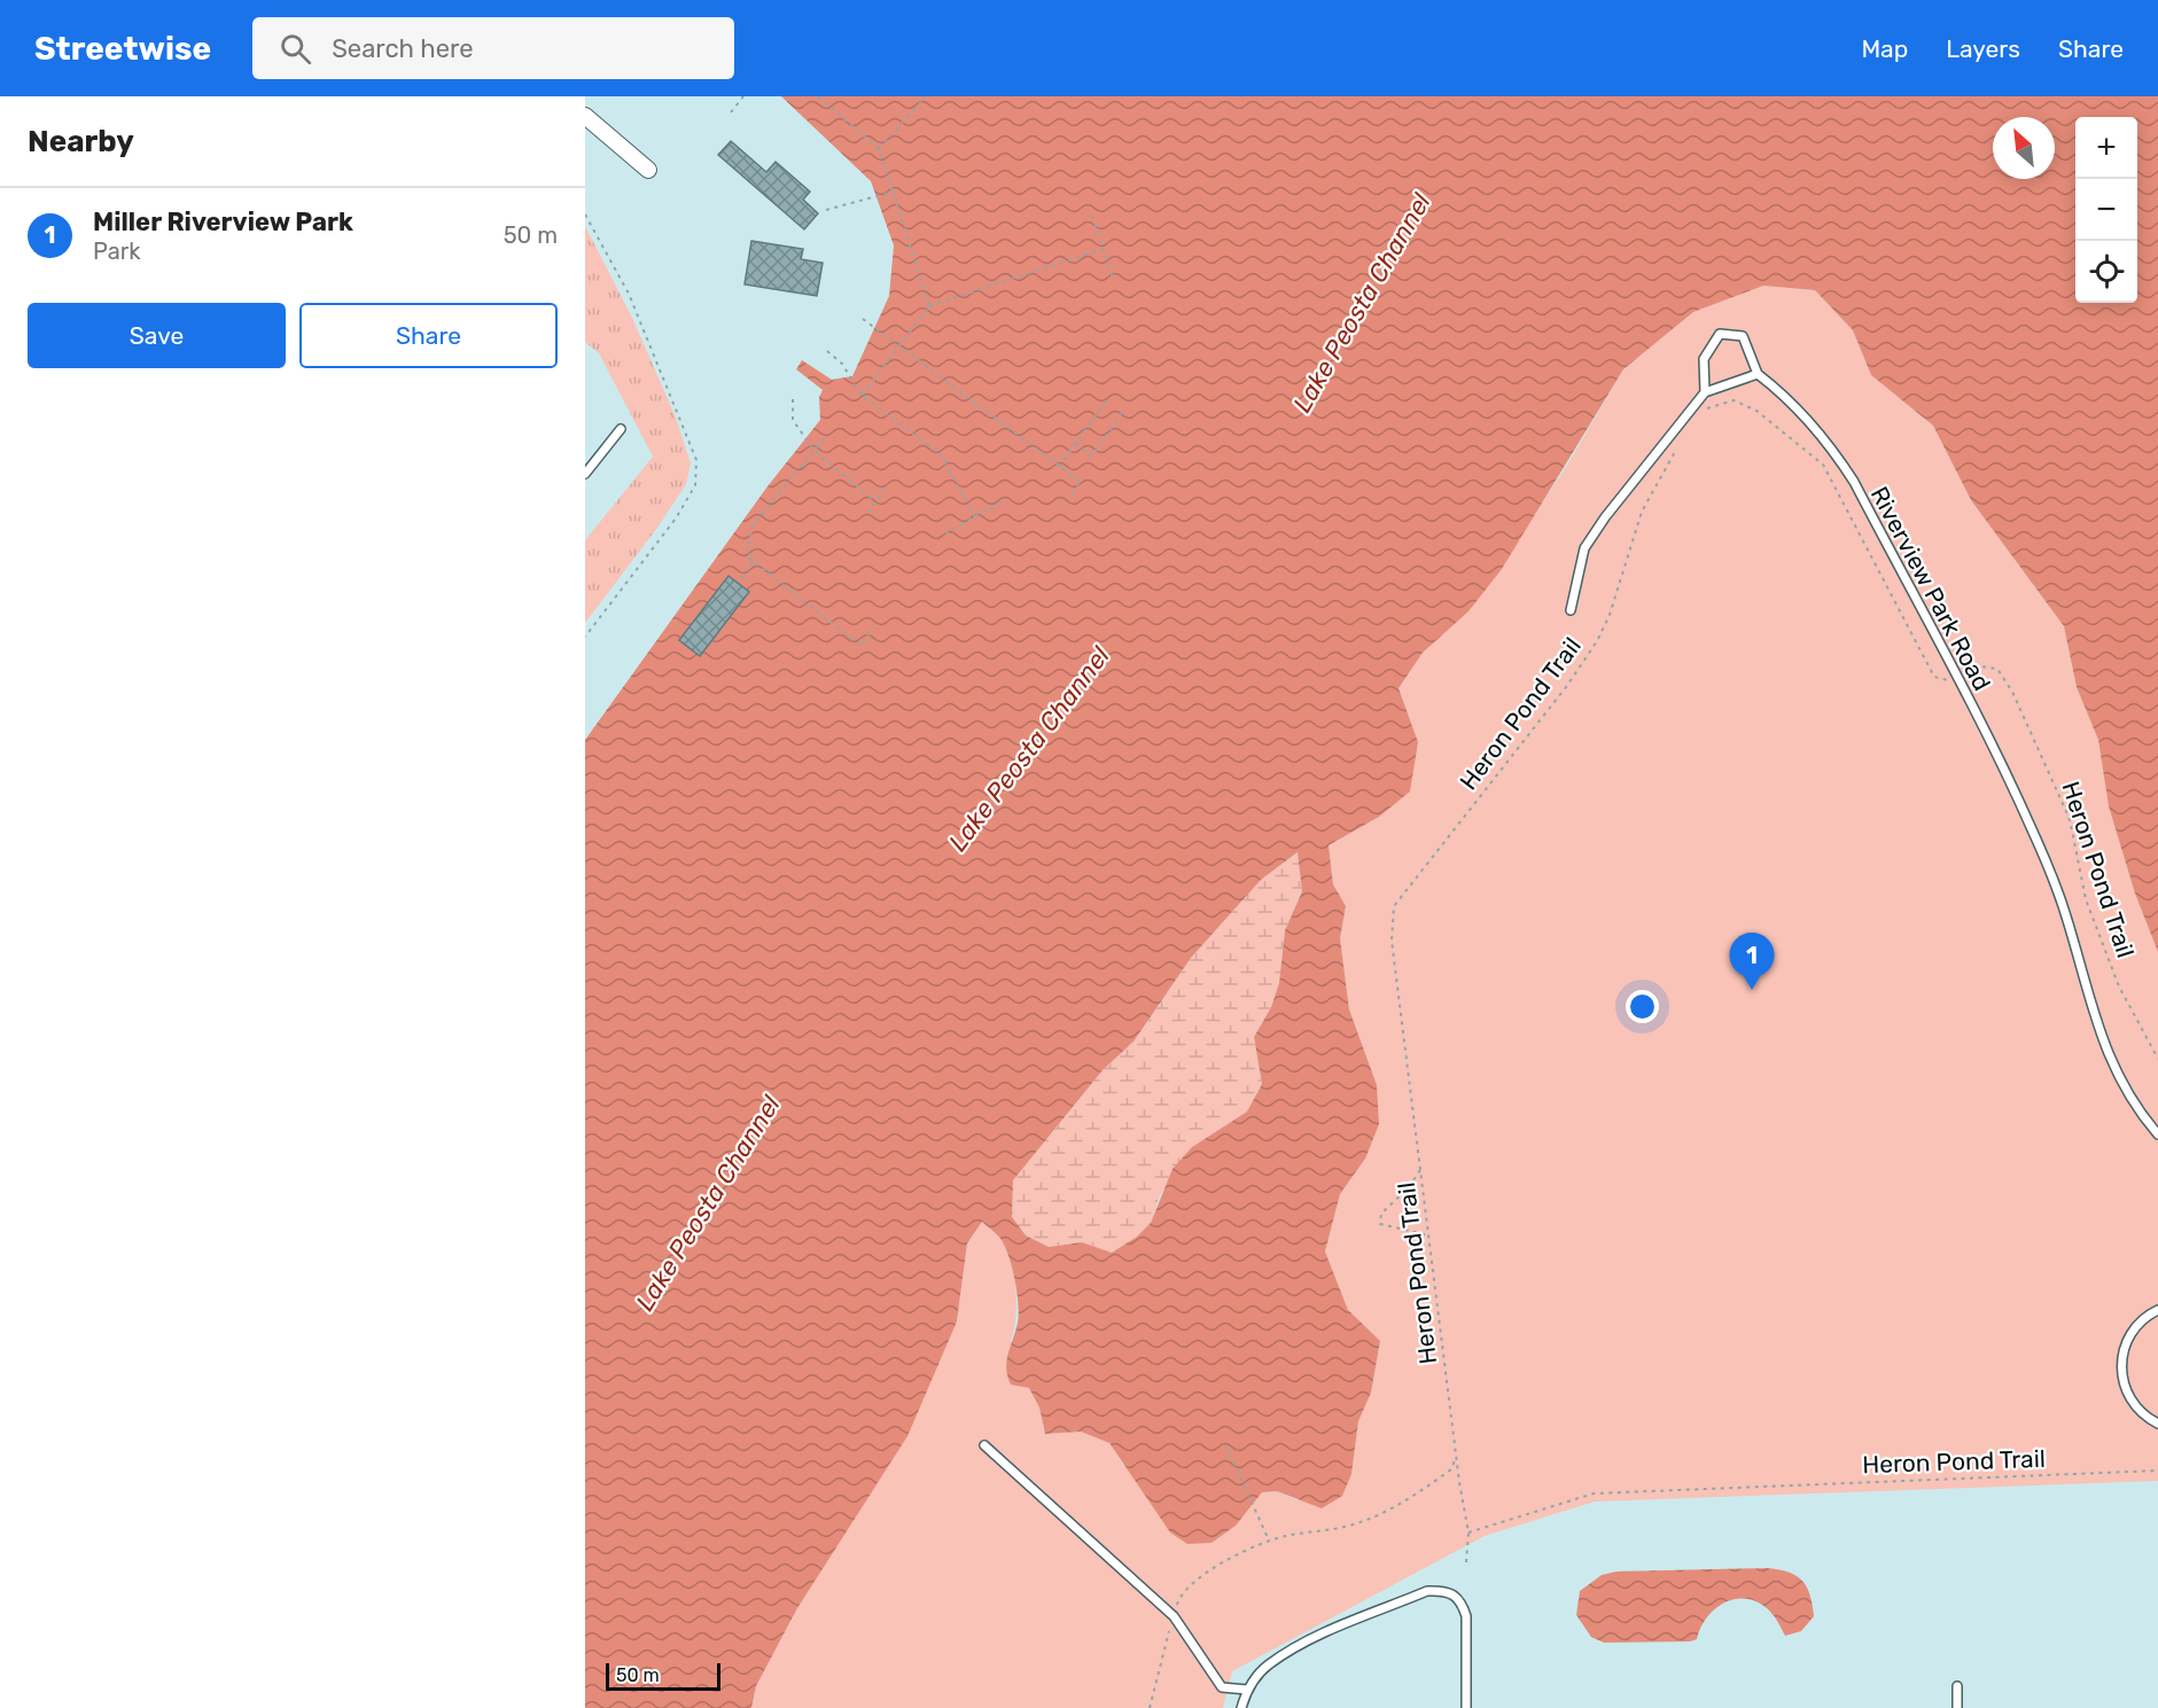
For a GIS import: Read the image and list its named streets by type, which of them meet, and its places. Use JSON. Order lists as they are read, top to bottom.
{
  "streets": {
    "lane": ["Riverview Park Road"],
    "path": ["Heron Pond Trail"]
  },
  "crossings": [
    ["Riverview Park Road", "Heron Pond Trail"]
  ],
  "water": ["Lake Peosta Channel"],
  "scale_bar": "50 m",
  "north": "top left",
  "page": {
    "header": "Streetwise",
    "search": "Search here",
    "nav": ["Map", "Layers", "Share"],
    "heading": "Nearby",
    "map_buttons": ["+", "−"],
    "list": [
      {
        "mark": "1",
        "name": "Miller Riverview Park",
        "note": "Park",
        "value": "50 m"
      }
    ],
    "buttons": ["Save", "Share"],
    "pins": "1",
    "scale": "50 m"
  }
}
